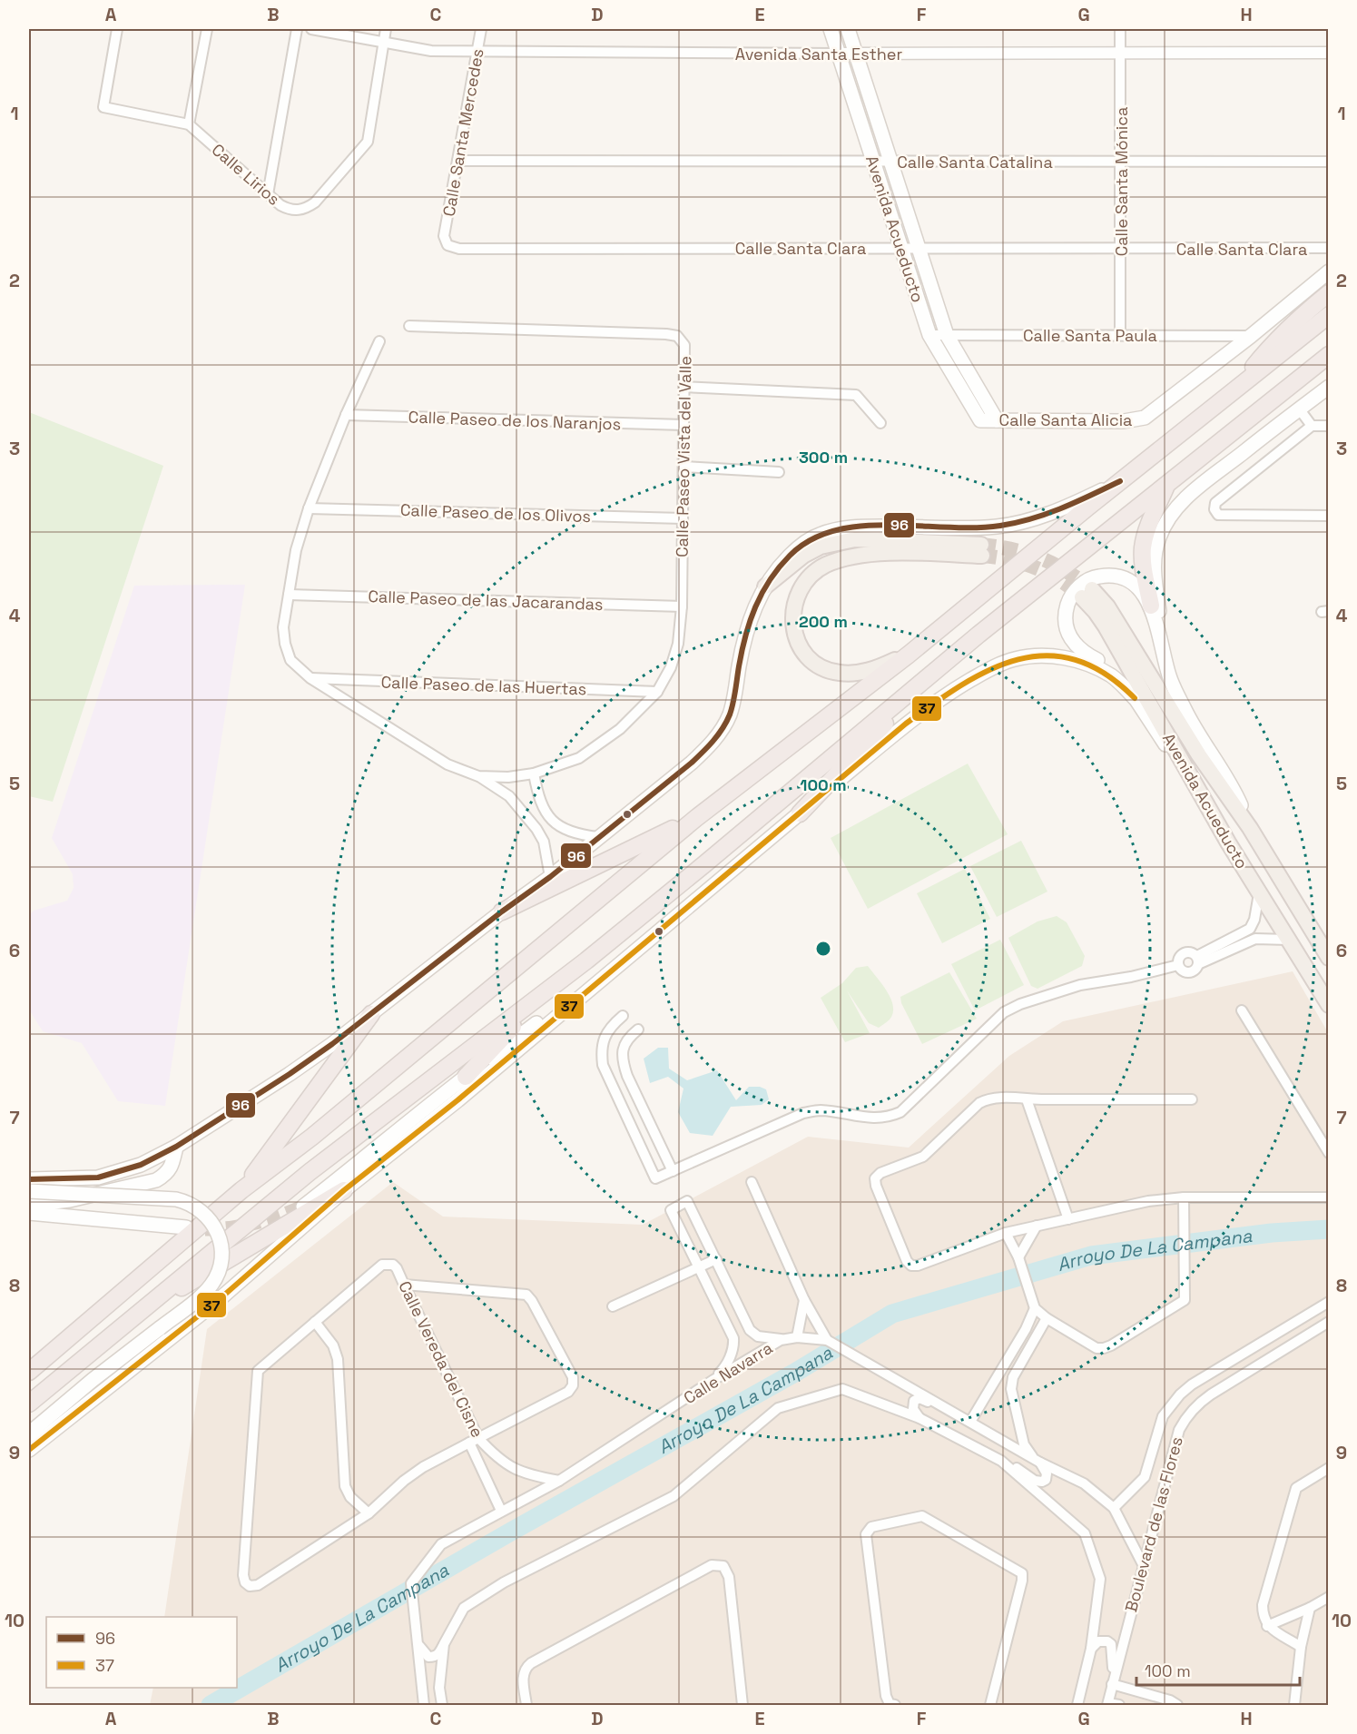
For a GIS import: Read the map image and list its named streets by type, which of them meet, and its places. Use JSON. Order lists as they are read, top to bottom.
{
  "streets": {
    "main road": ["Avenida Acueducto", "Calle Santa Alicia"],
    "street": [
      "Avenida Santa Esther",
      "Calle Santa Mercedes",
      "Calle Santa Catalina",
      "Calle Lirios",
      "Calle Santa Mónica",
      "Calle Santa Clara",
      "Calle Santa Paula",
      "Calle Paseo de los Naranjos",
      "Calle Paseo Vista del Valle",
      "Calle Paseo de los Olivos",
      "Calle Paseo de las Jacarandas",
      "Calle Paseo de las Huertas",
      "Calle Vereda del Cisne",
      "Calle Navarra",
      "Boulevard de las Flores"
    ]
  },
  "crossings": [
    ["Avenida Santa Esther", "Calle Santa Mercedes"],
    ["Avenida Santa Esther", "Calle Lirios"],
    ["Avenida Santa Esther", "Calle Santa Mónica"],
    ["Avenida Santa Esther", "Avenida Acueducto"],
    ["Calle Santa Mercedes", "Calle Santa Catalina"],
    ["Calle Santa Mercedes", "Calle Santa Clara"],
    ["Calle Santa Catalina", "Calle Santa Mónica"],
    ["Calle Santa Catalina", "Avenida Acueducto"],
    ["Calle Santa Mónica", "Calle Santa Clara"],
    ["Calle Santa Mónica", "Calle Santa Paula"],
    ["Avenida Acueducto", "Calle Santa Clara"],
    ["Avenida Acueducto", "Calle Santa Paula"],
    ["Avenida Acueducto", "Calle Santa Alicia"],
    ["Calle Santa Paula", "Calle Santa Alicia"],
    ["Calle Paseo de los Naranjos", "Calle Paseo Vista del Valle"],
    ["Calle Paseo Vista del Valle", "Calle Paseo de los Olivos"],
    ["Calle Paseo Vista del Valle", "Calle Paseo de las Jacarandas"],
    ["Calle Paseo Vista del Valle", "Calle Paseo de las Huertas"],
    ["Calle Vereda del Cisne", "Calle Navarra"],
    ["Calle Navarra", "Boulevard de las Flores"]
  ],
  "water": ["Arroyo De La Campana"],
  "lines": ["transit line 96", "transit line 37"],
  "legend": ["96", "37"],
  "scale_bar": "100 m",
  "grid": {
    "columns": [
      "A",
      "B",
      "C",
      "D",
      "E",
      "F",
      "G",
      "H"
    ],
    "rows": [
      "1",
      "2",
      "3",
      "4",
      "5",
      "6",
      "7",
      "8",
      "9",
      "10"
    ]
  },
  "rings": ["300 m", "200 m", "100 m"]
}
